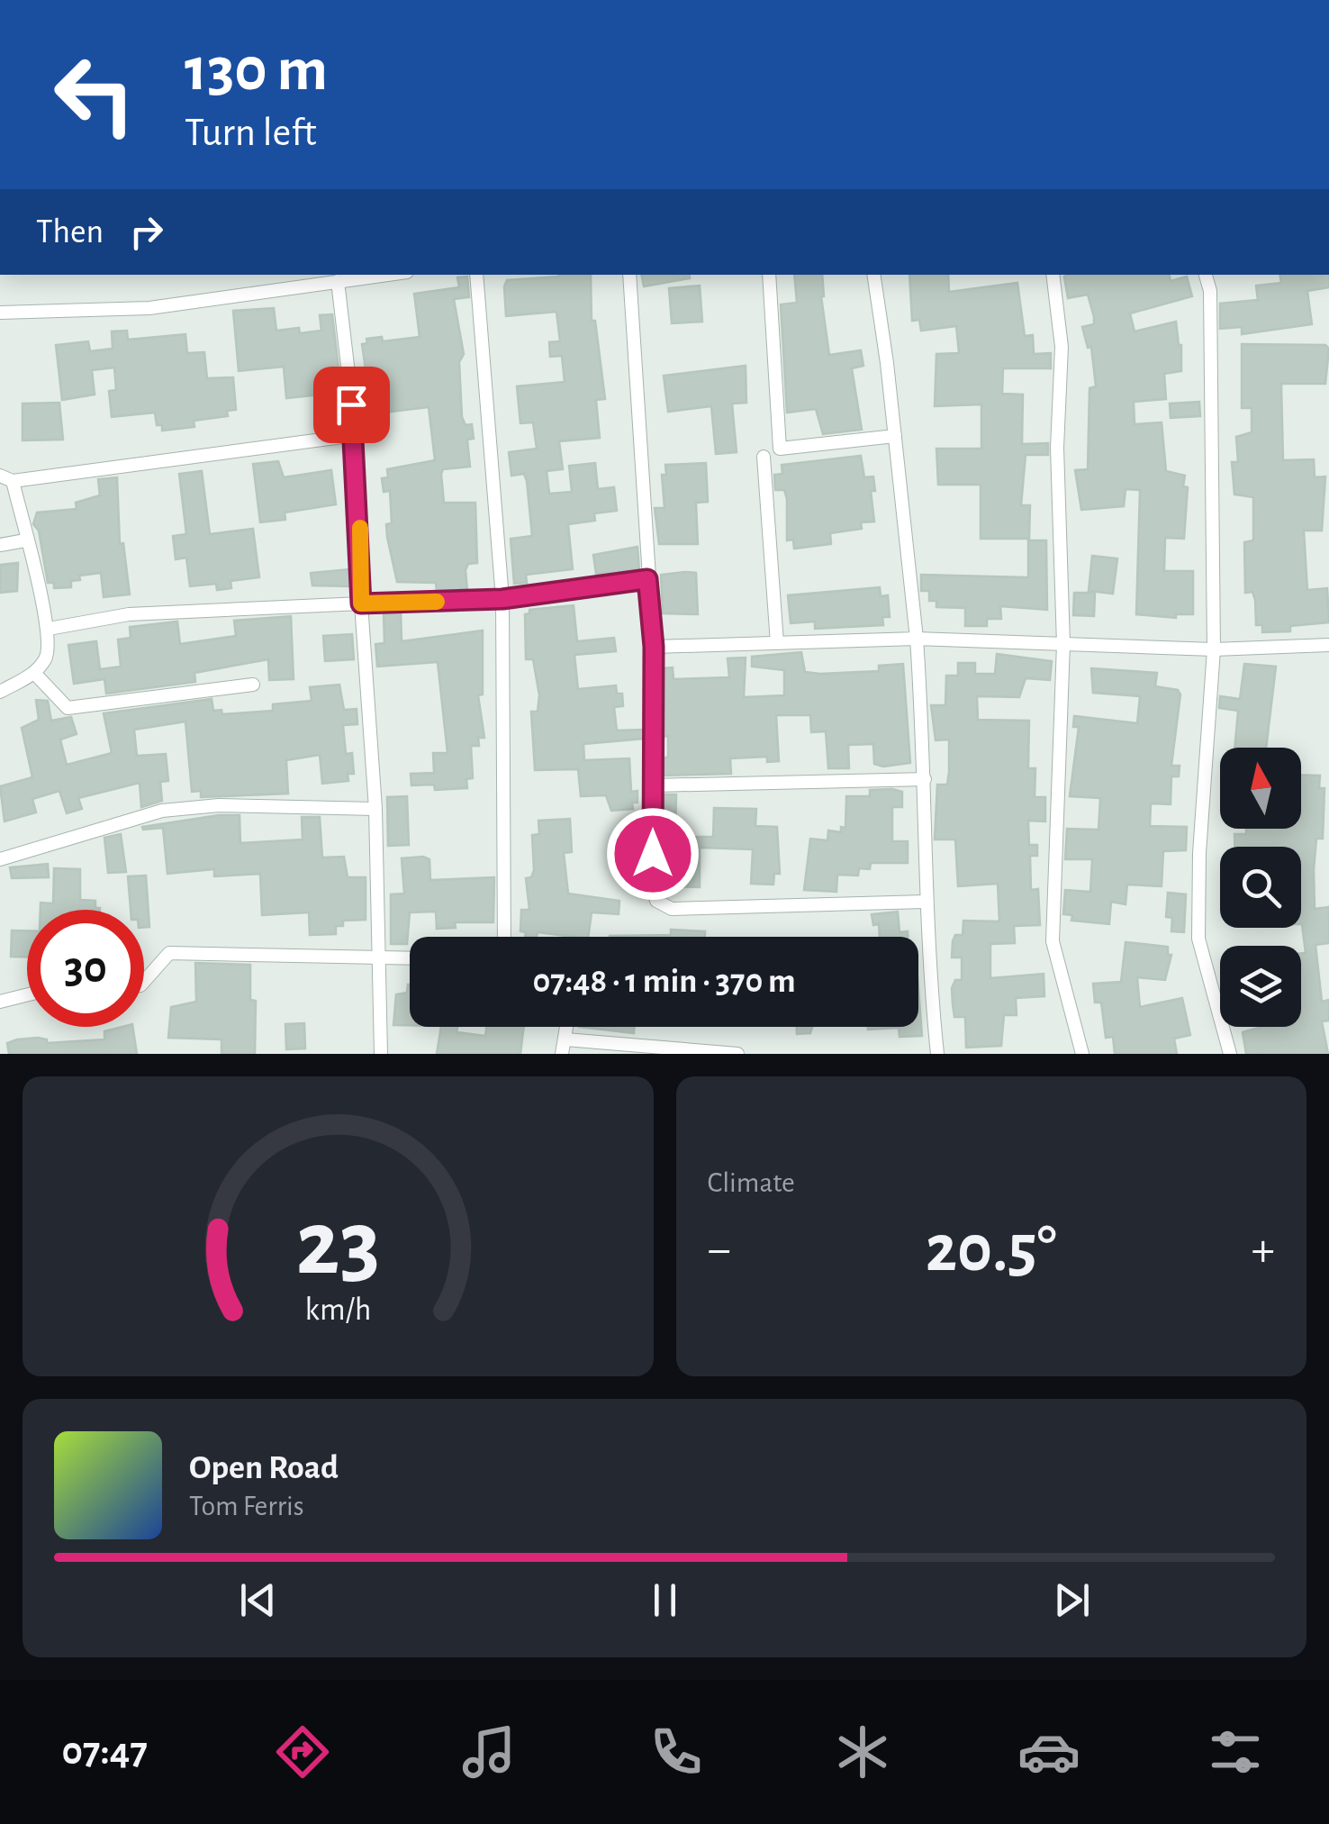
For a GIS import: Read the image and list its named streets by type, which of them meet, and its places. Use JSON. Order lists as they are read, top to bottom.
{
  "north": "top",
  "page": {
    "turn": ["130 m", "Turn left"],
    "then": "Then",
    "limit": "30",
    "trip": "07:48 · 1 min · 370 m",
    "tile": "Climate",
    "heat": ["−", "20.5°", "+"],
    "song": ["Open Road", "Tom Ferris"],
    "tabs": "07:47",
    "gauge": ["23", "km/h"]
  }
}
